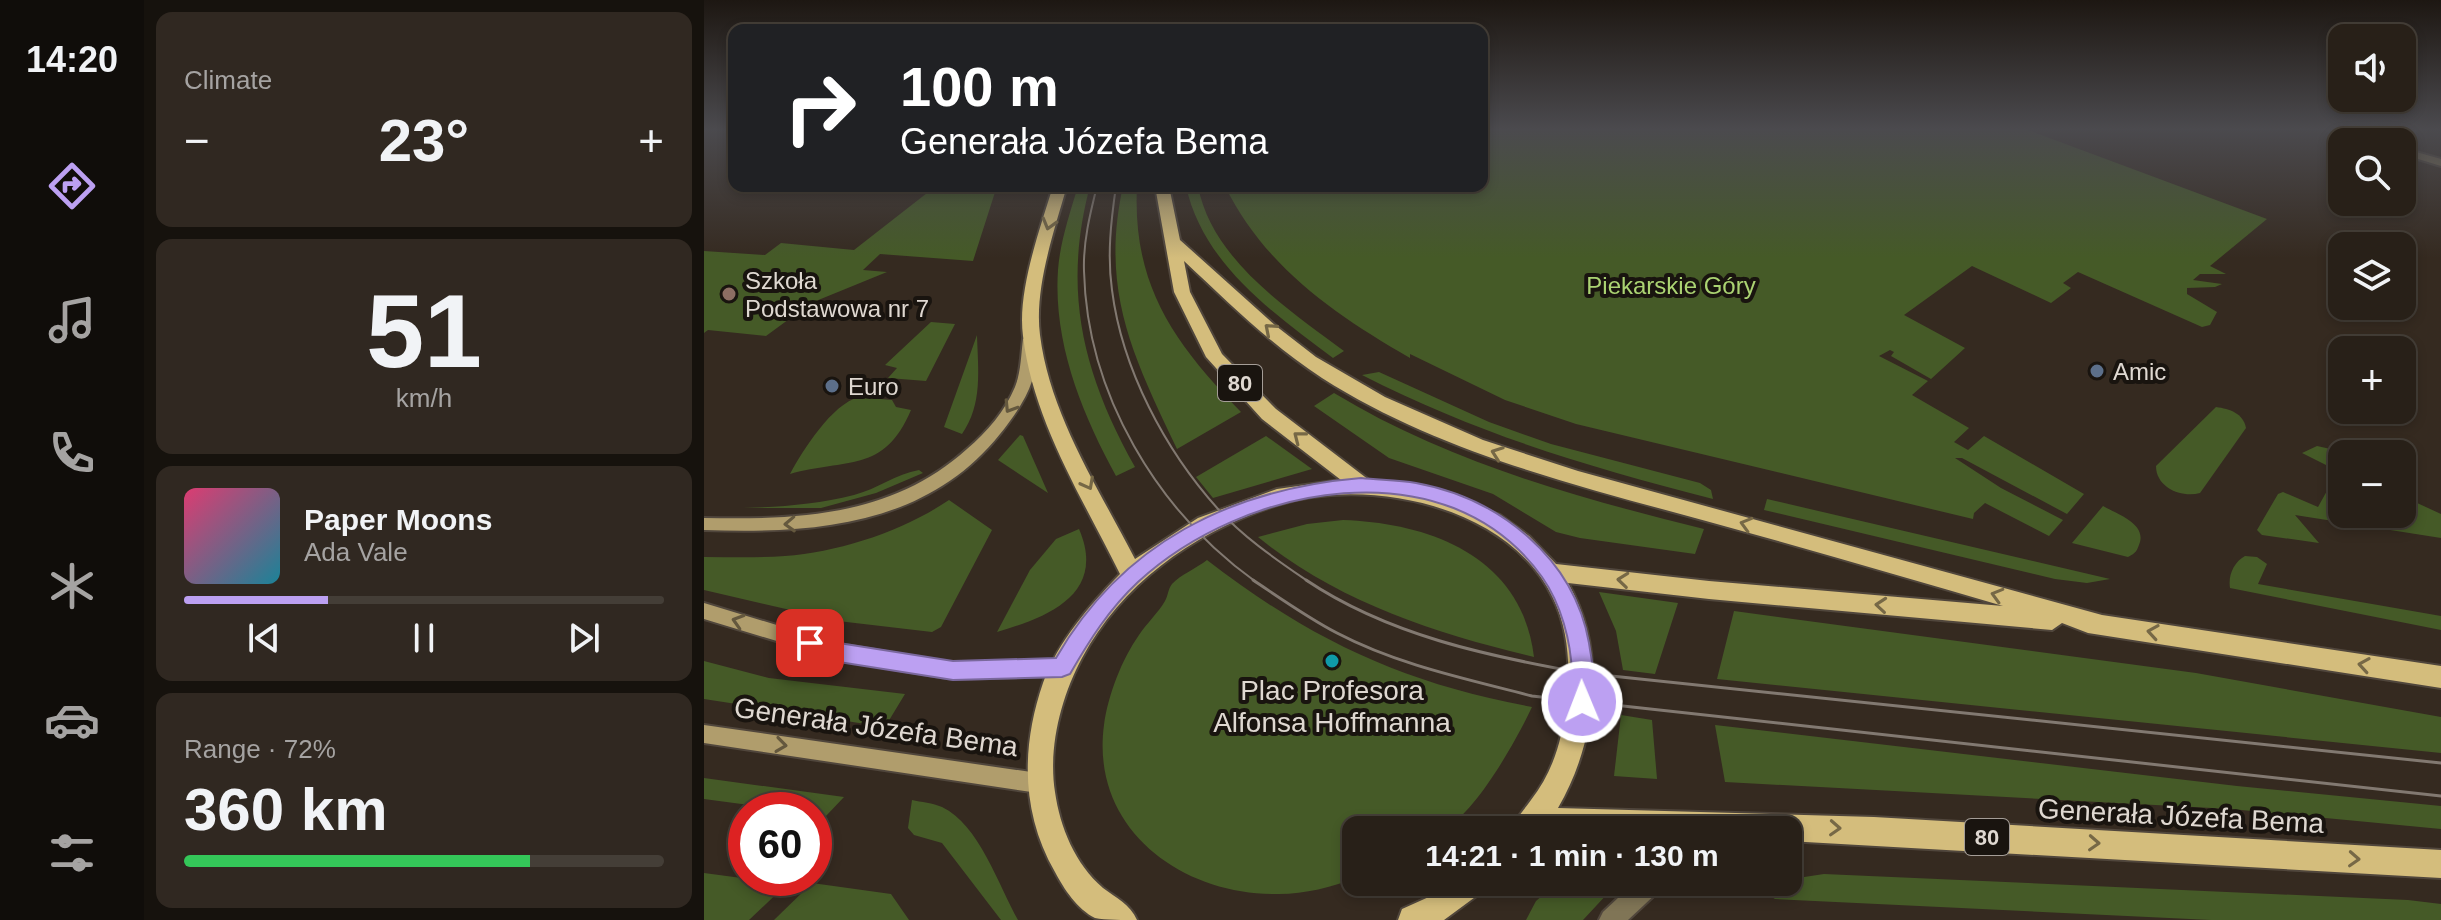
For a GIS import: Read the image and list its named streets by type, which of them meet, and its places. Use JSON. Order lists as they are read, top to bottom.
{
  "streets": {
    "main road": ["80", "Generała Józefa Bema"]
  },
  "crossings": [
    ["80", "Generała Józefa Bema"]
  ],
  "parks": ["Piekarskie Góry"],
  "places": [
    "Szkoła Podstawowa nr 7",
    "Amic",
    "Euro",
    "Plac Profesora Alfonsa Hoffmanna"
  ],
  "page": {
    "tabs": "14:20",
    "tile": [
      "Climate",
      ["51", "km/h"],
      ["Range · 72%", "360 km"]
    ],
    "map_buttons": ["+", "−"],
    "turn": ["100 m", "Generała Józefa Bema"],
    "heat": ["−", "23°", "+"],
    "song": ["Paper Moons", "Ada Vale"],
    "limit": "60",
    "trip": "14:21 · 1 min · 130 m"
  }
}
